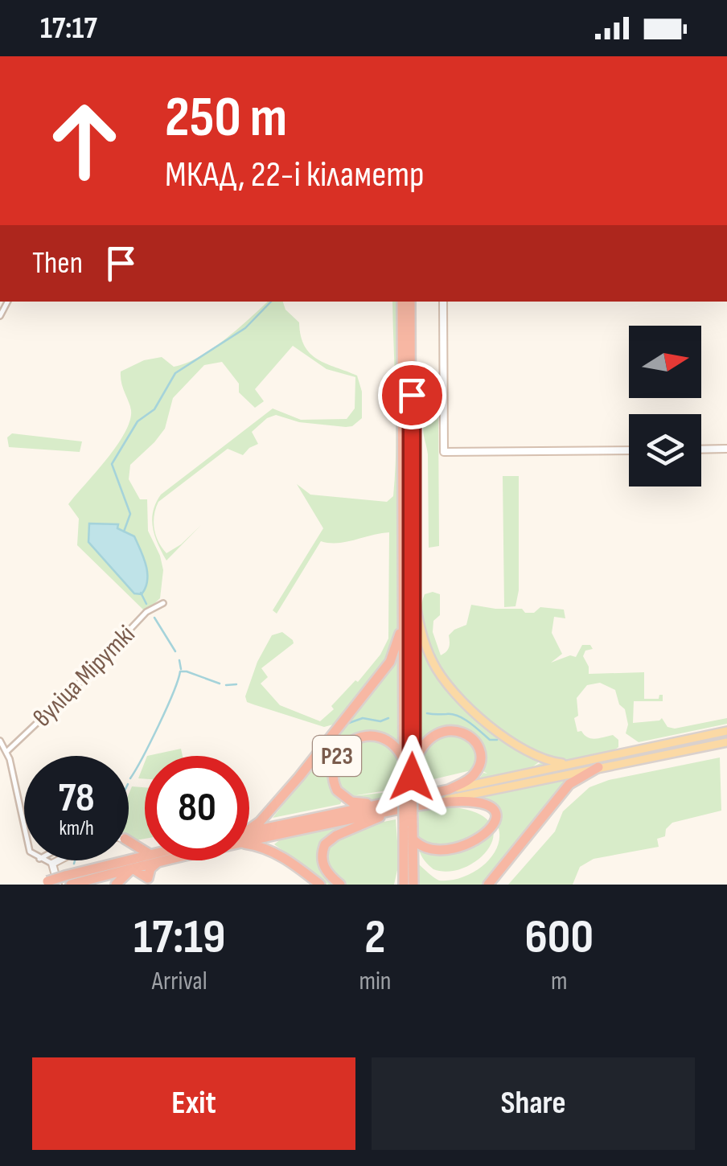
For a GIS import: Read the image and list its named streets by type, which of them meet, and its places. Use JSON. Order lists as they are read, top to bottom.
{
  "streets": {
    "highway": ["Р23"],
    "street": ["вуліца Міруткі"]
  },
  "north": "right",
  "page": {
    "status": "17:17",
    "turn": ["250 m", "МКАД, 22-і кіламетр"],
    "then": "Then",
    "speed": "78 km/h",
    "limit": "80",
    "eta": [
      "17:19",
      "Arrival",
      "2",
      "min",
      "600",
      "m"
    ],
    "buttons": ["Exit", "Share"]
  }
}
